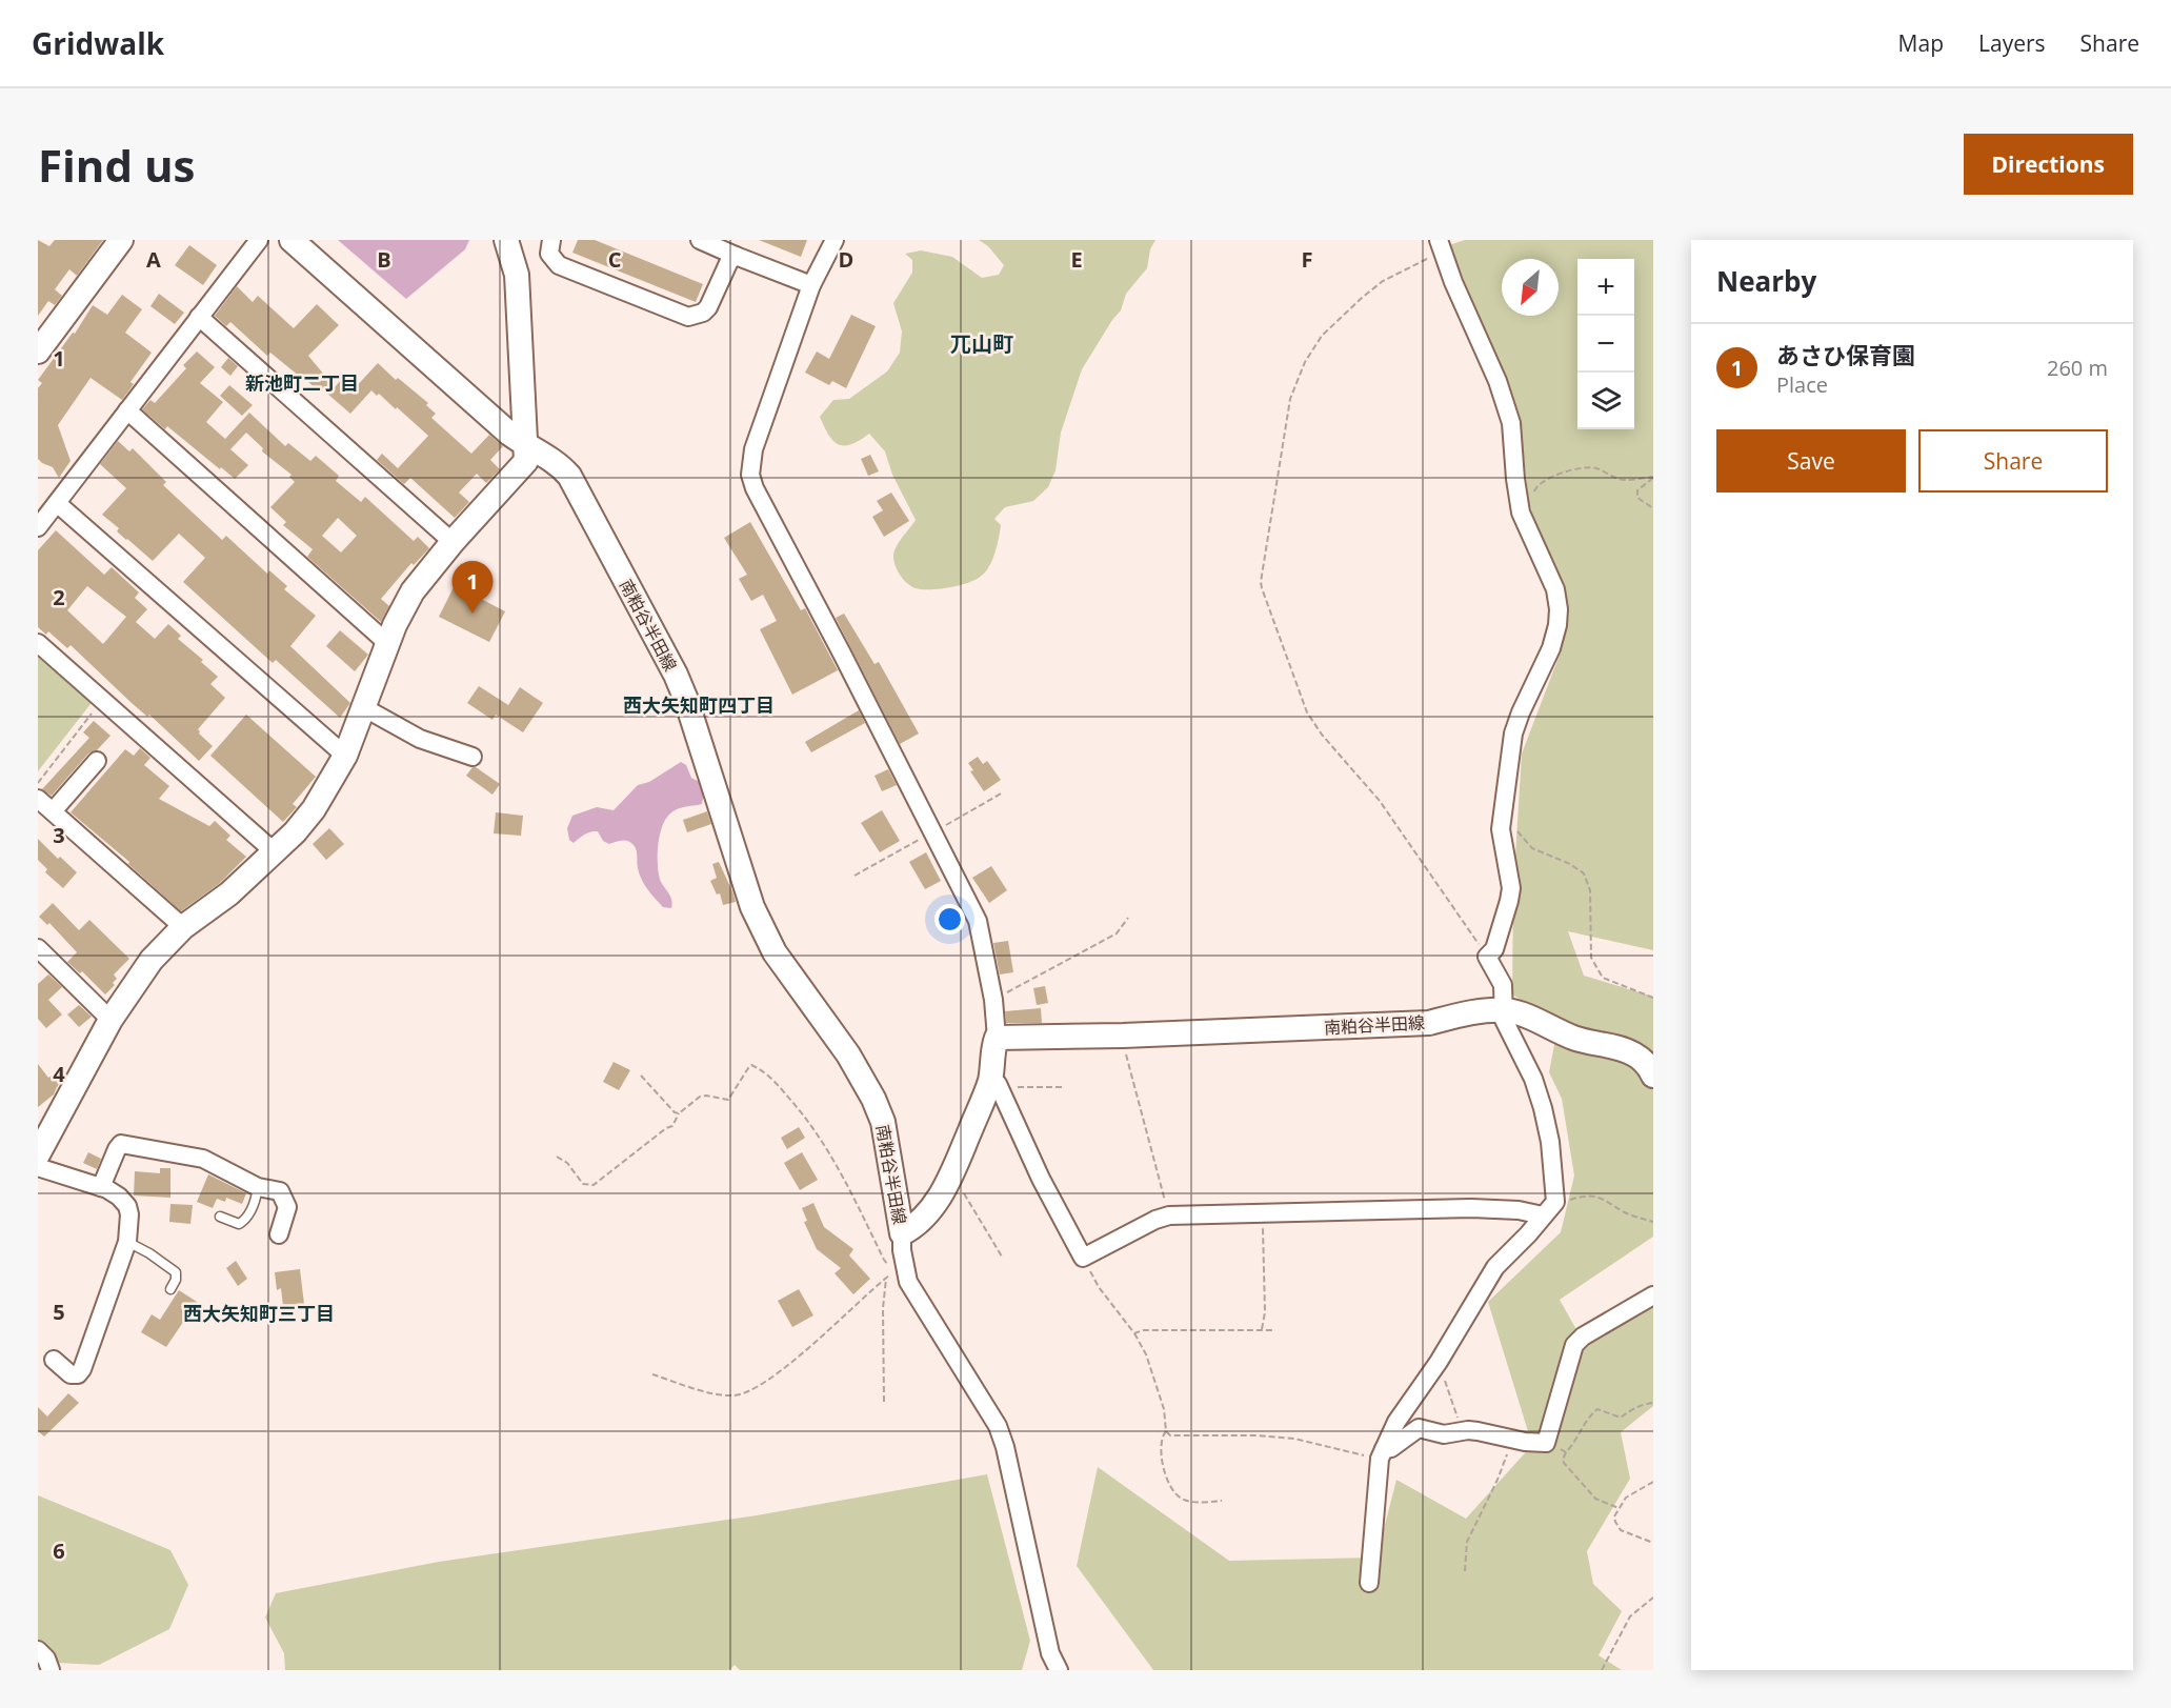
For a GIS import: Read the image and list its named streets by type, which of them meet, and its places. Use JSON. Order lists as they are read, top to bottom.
{
  "streets": {
    "main road": ["南粕谷半田線"]
  },
  "districts": [
    "兀山町",
    "新池町二丁目",
    "西大矢知町四丁目",
    "西大矢知町三丁目"
  ],
  "north": "bottom left",
  "page": {
    "header": "Gridwalk",
    "nav": ["Map", "Layers", "Share"],
    "buttons": [
      "Directions",
      ["Save", "Share"]
    ],
    "title": "Find us",
    "heading": "Nearby",
    "map_buttons": ["+", "−"],
    "list": [
      {
        "mark": "1",
        "name": "あさひ保育園",
        "note": "Place",
        "value": "260 m"
      }
    ],
    "pins": "1"
  },
  "grid": {
    "columns": [
      "A",
      "B",
      "C",
      "D",
      "E",
      "F"
    ],
    "rows": [
      "1",
      "2",
      "3",
      "4",
      "5",
      "6"
    ]
  }
}
